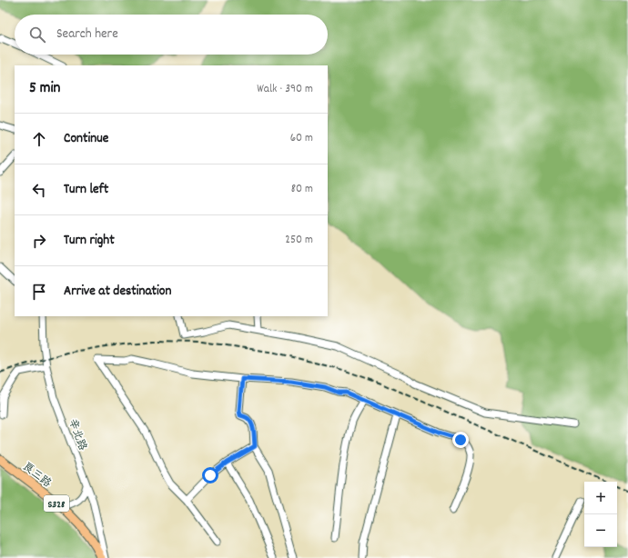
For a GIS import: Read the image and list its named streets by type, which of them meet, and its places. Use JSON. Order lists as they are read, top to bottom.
{
  "streets": {
    "main road": ["良三路", "S328"],
    "street": ["辛北路"]
  },
  "page": {
    "search": "Search here",
    "heading": ["5 min", "Walk · 390 m"],
    "list": [
      ["Continue", "60 m"],
      ["Turn left", "80 m"],
      ["Turn right", "250 m"],
      "Arrive at destination"
    ],
    "map_buttons": ["+", "−"]
  }
}
